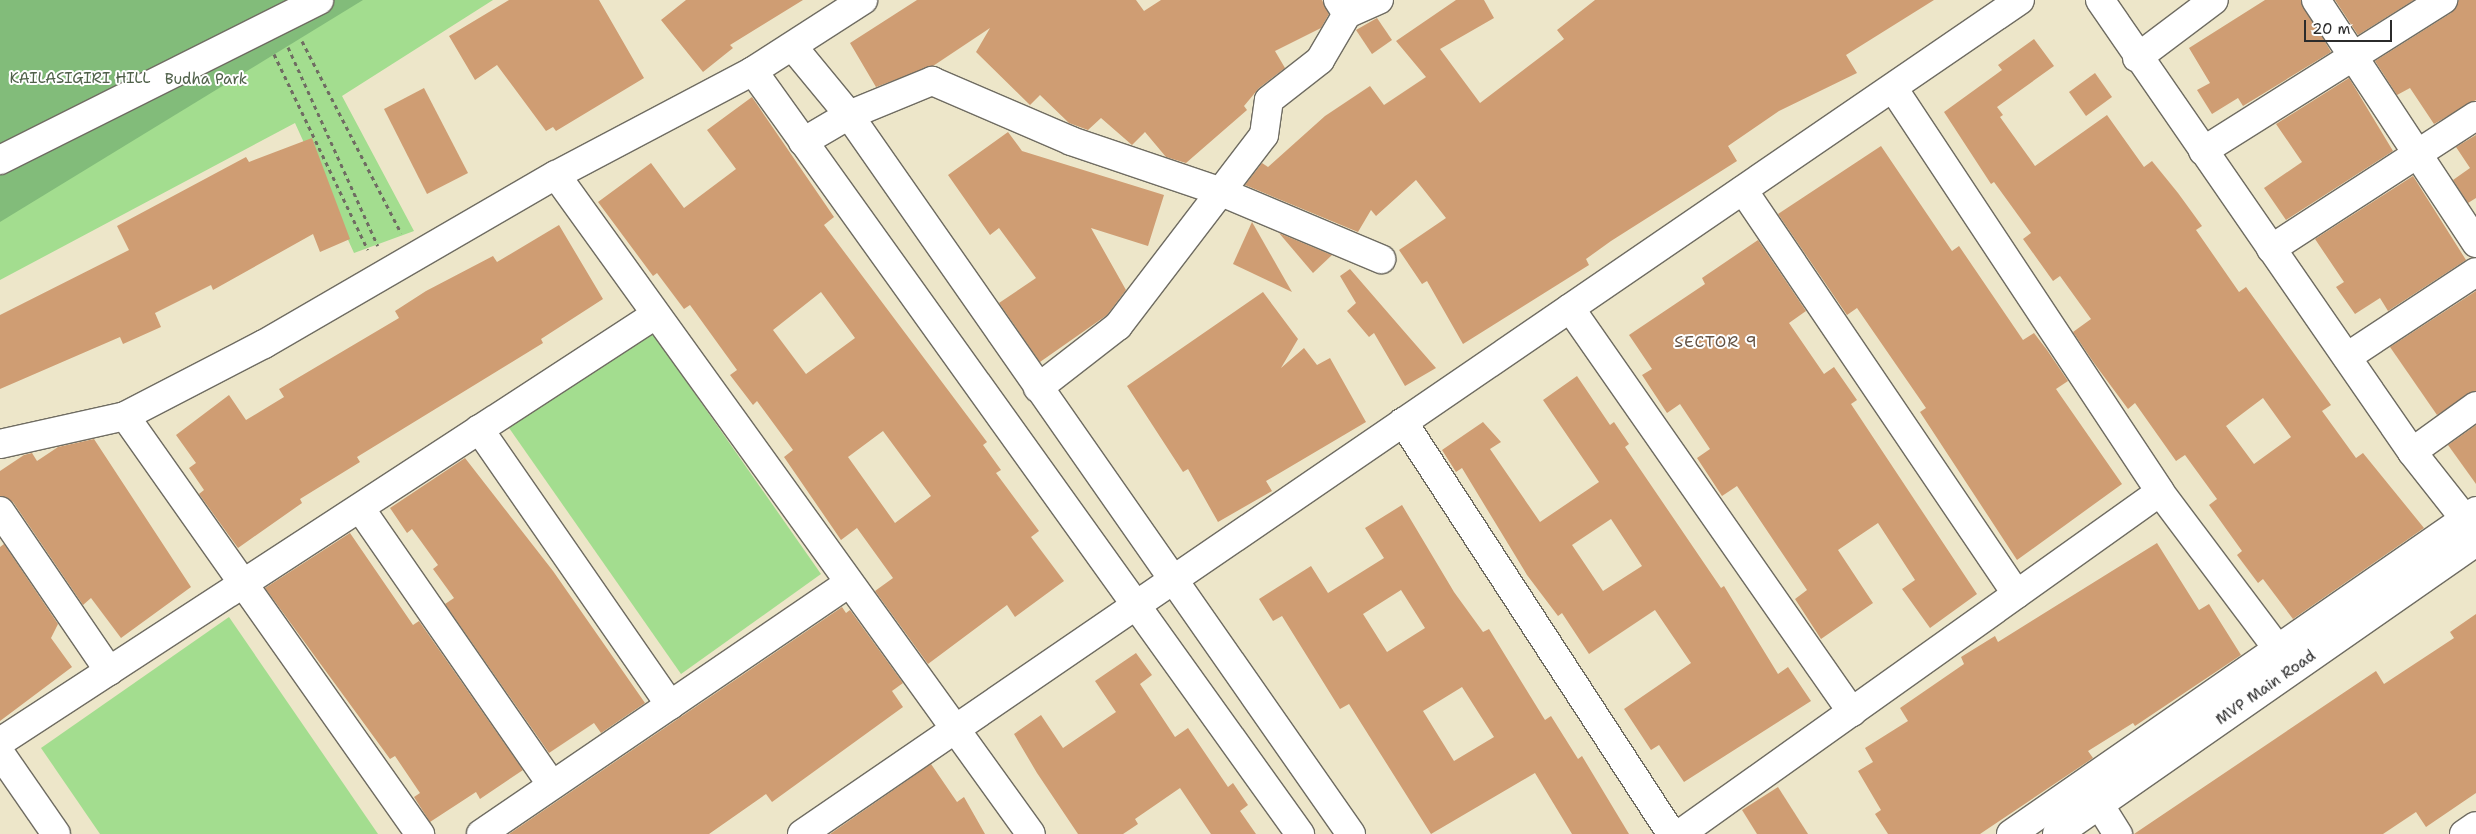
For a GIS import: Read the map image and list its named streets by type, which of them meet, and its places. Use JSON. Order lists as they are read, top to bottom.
{
  "streets": {
    "street": ["MVP Main Road"]
  },
  "districts": ["SECTOR 9"],
  "parks": ["KAILASIGIRI HILL", "Budha Park"],
  "scale_bar": "20 m"
}
